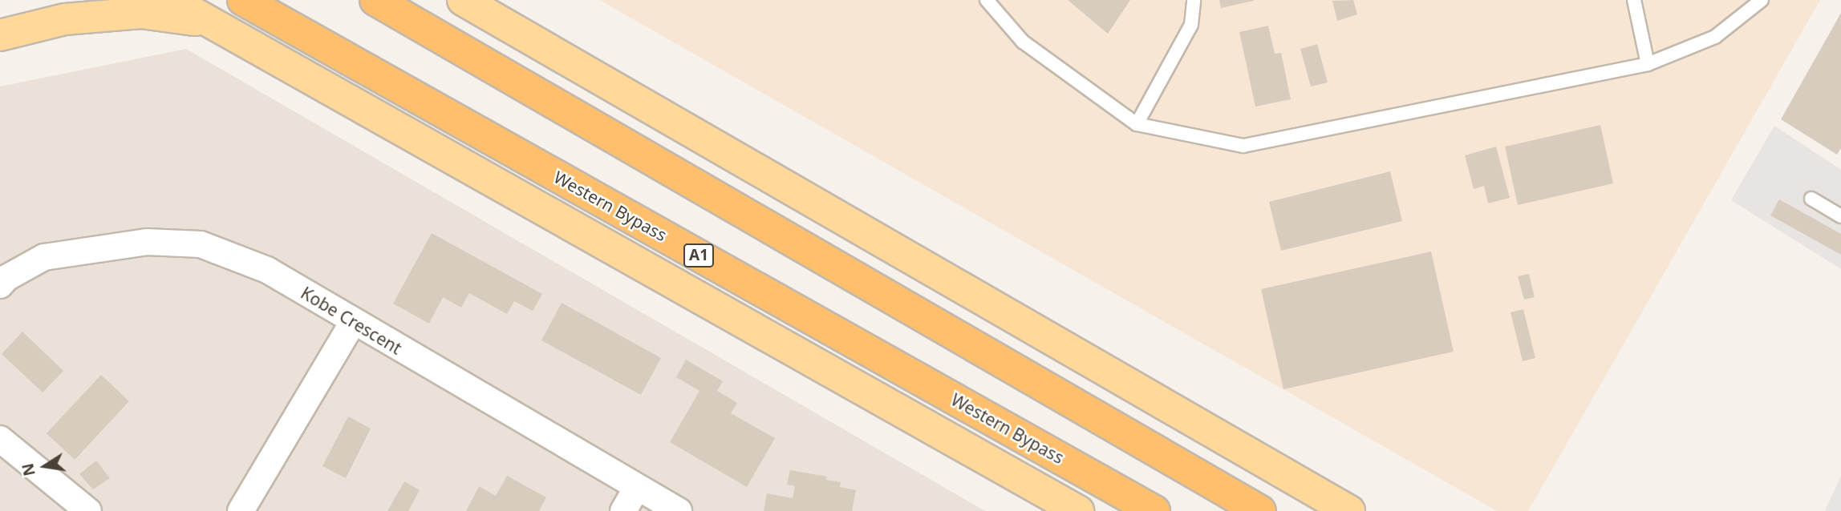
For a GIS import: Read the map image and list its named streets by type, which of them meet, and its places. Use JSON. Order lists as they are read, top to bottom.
{
  "streets": {
    "highway": ["Western Bypass", "A1"],
    "street": ["Kobe Crescent"]
  },
  "north": "left"
}
